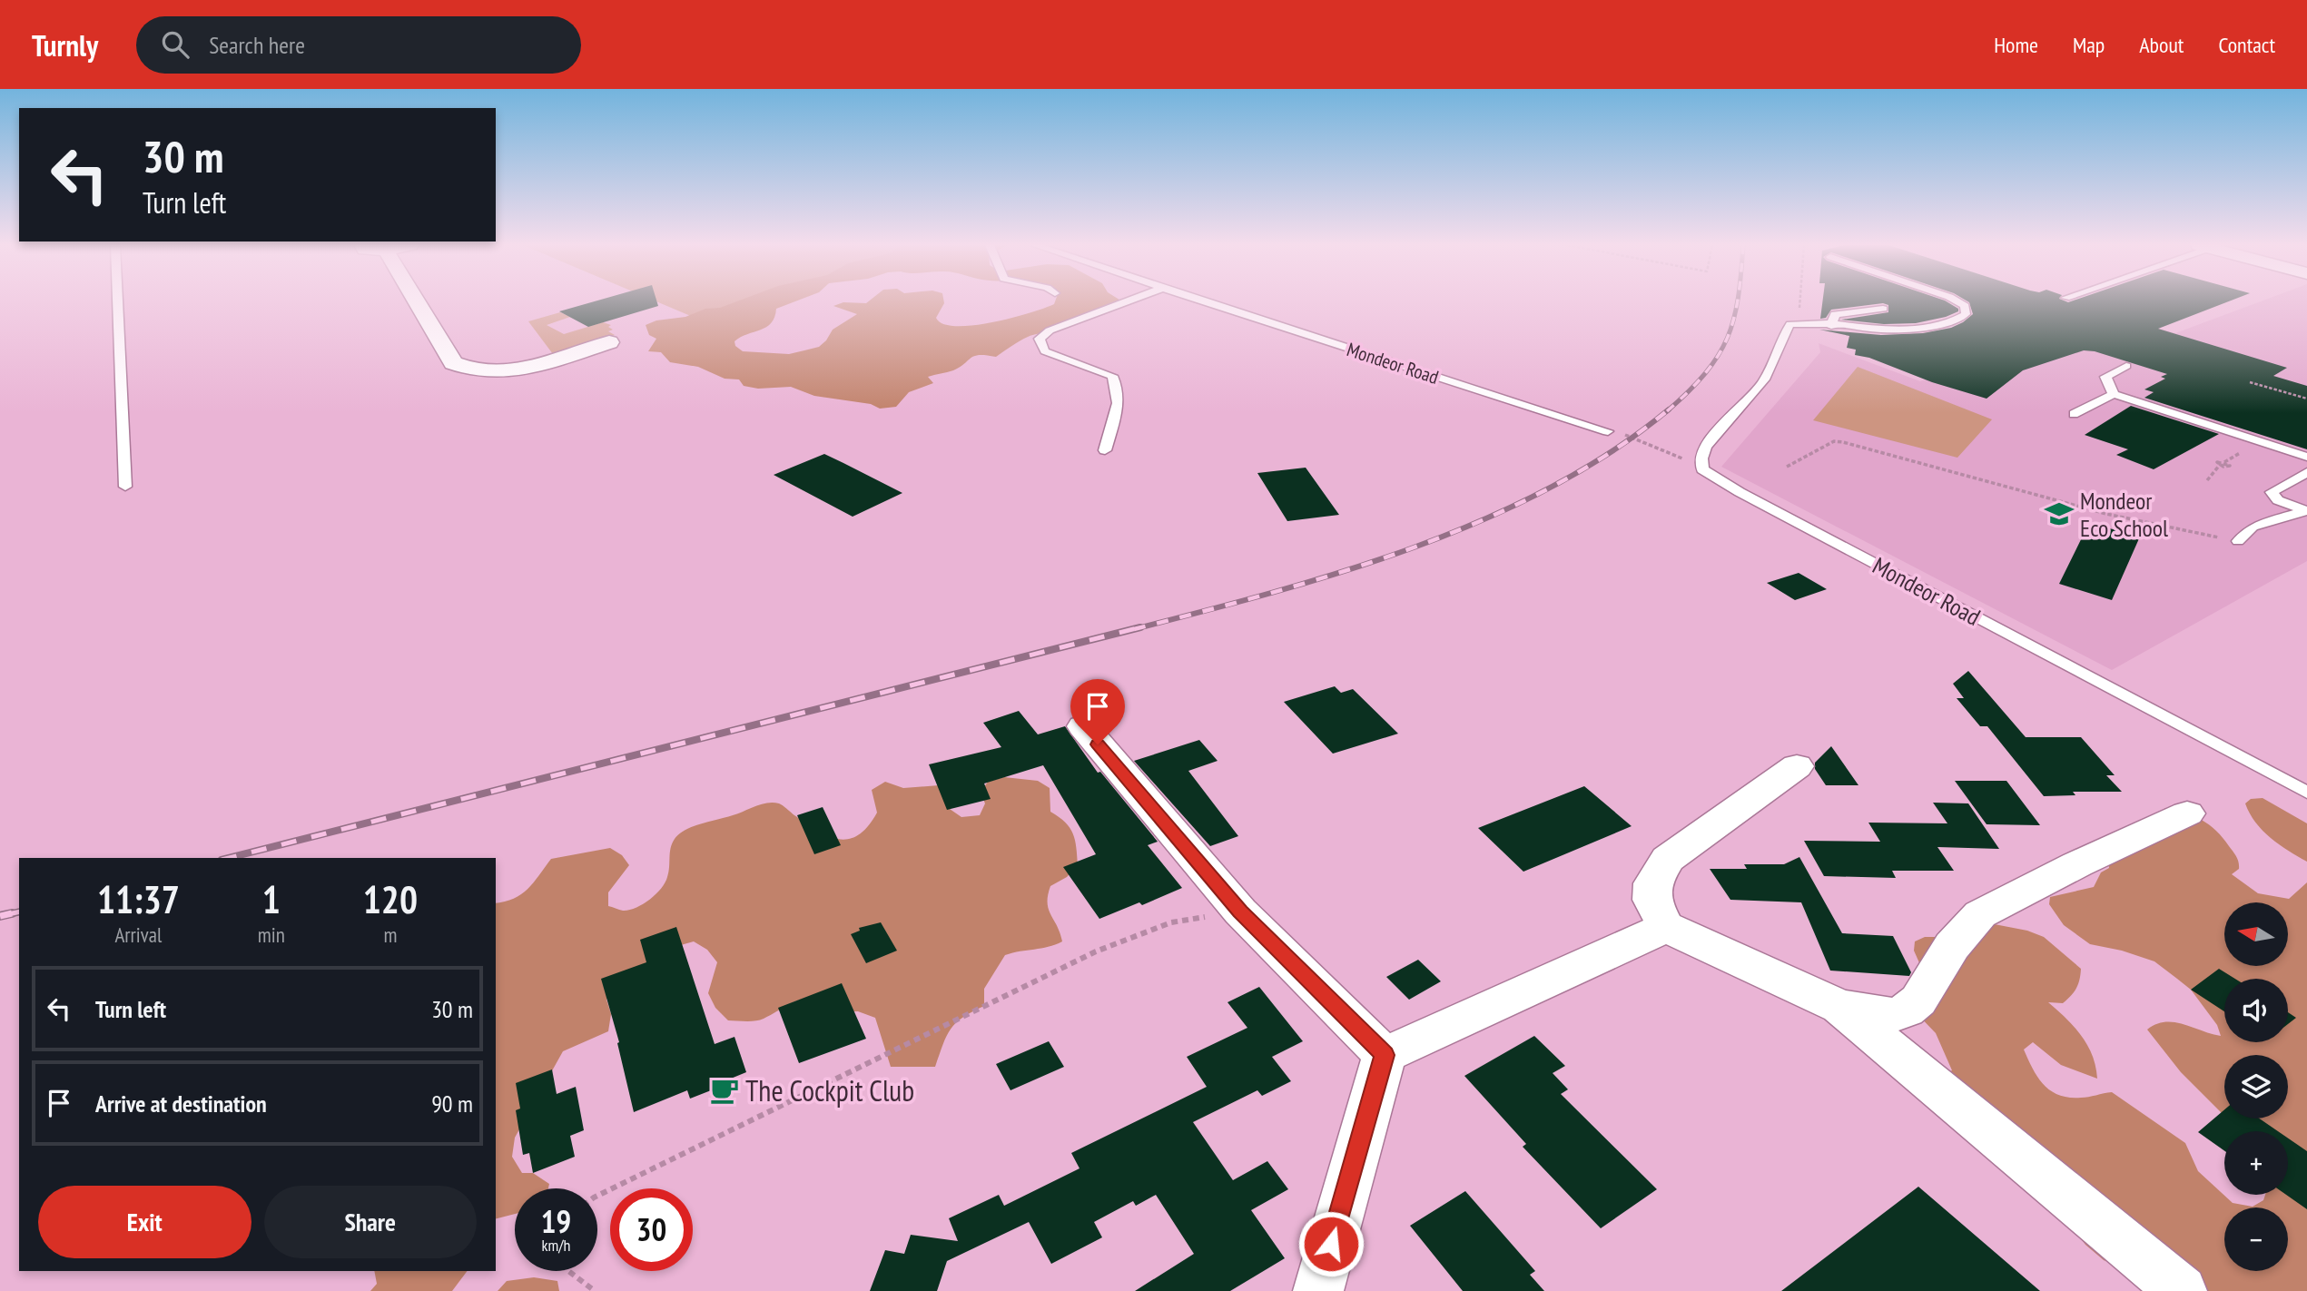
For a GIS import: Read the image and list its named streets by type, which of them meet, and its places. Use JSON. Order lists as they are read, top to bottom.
{
  "streets": {
    "lane": ["Mondeor Road"]
  },
  "places": {
    "school or university": ["Mondeor Eco School"],
    "cafe": ["The Cockpit Club"]
  },
  "north": "left",
  "page": {
    "header": "Turnly",
    "search": "Search here",
    "nav": [
      "Home",
      "Map",
      "About",
      "Contact"
    ],
    "turn": ["30 m", "Turn left"],
    "eta": [
      "11:37",
      "Arrival",
      "1",
      "min",
      "120",
      "m"
    ],
    "map_buttons": ["+", "−"],
    "list": [
      {
        "name": "Turn left",
        "value": "30 m"
      },
      {
        "name": "Arrive at destination",
        "value": "90 m"
      }
    ],
    "buttons": ["Exit", "Share"],
    "speed": "19 km/h",
    "limit": "30"
  }
}
